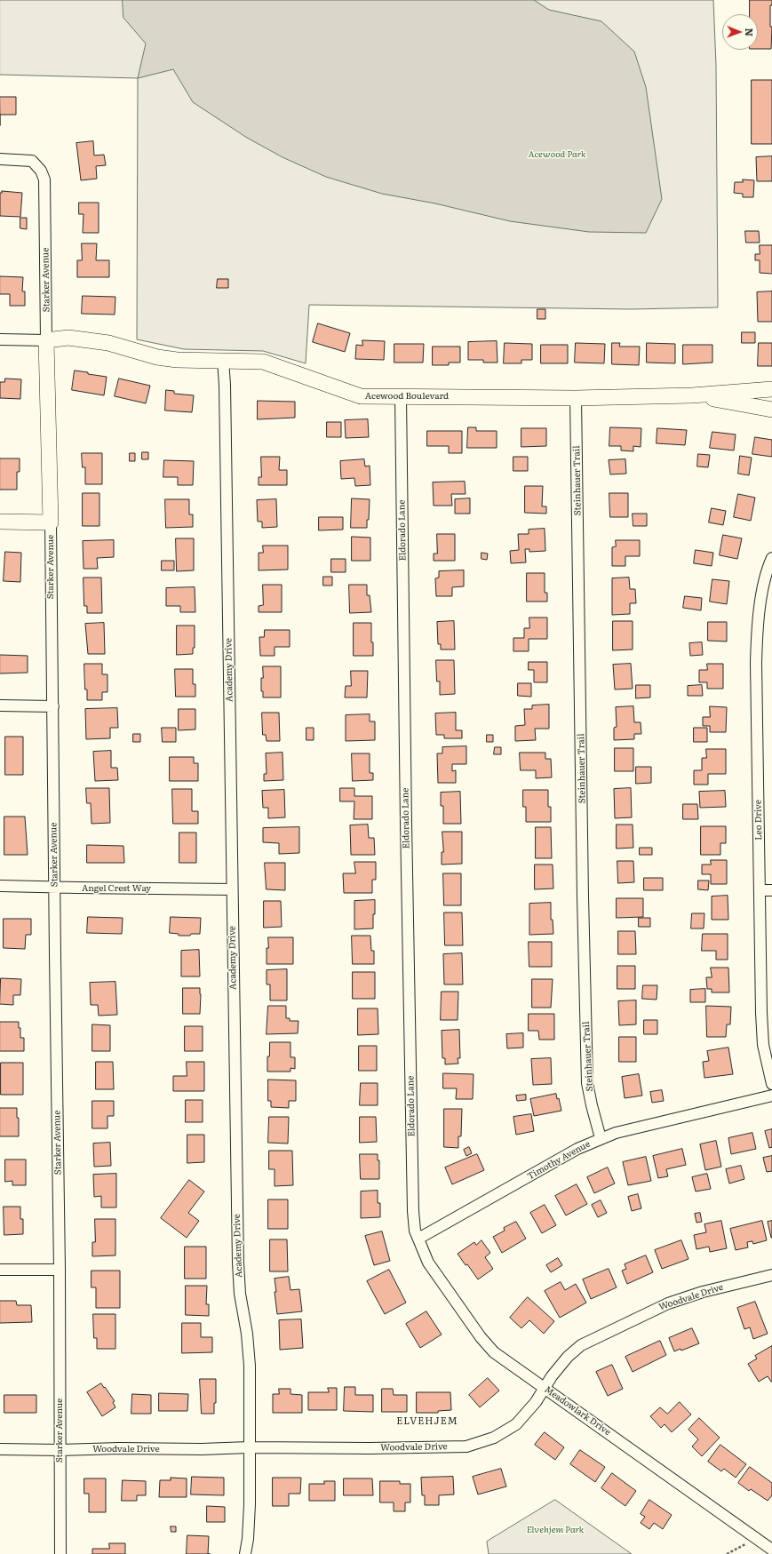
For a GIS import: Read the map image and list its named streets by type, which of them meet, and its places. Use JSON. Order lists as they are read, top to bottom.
{
  "streets": {
    "street": [
      "Starker Avenue",
      "Acewood Boulevard",
      "Steinhauer Trail",
      "Eldorado Lane",
      "Academy Drive",
      "Leo Drive",
      "Angel Crest Way",
      "Timothy Avenue",
      "Woodvale Drive",
      "Meadowlark Drive"
    ]
  },
  "crossings": [
    ["Starker Avenue", "Acewood Boulevard"],
    ["Starker Avenue", "Angel Crest Way"],
    ["Starker Avenue", "Woodvale Drive"],
    ["Acewood Boulevard", "Steinhauer Trail"],
    ["Acewood Boulevard", "Eldorado Lane"],
    ["Acewood Boulevard", "Academy Drive"],
    ["Steinhauer Trail", "Timothy Avenue"],
    ["Eldorado Lane", "Timothy Avenue"],
    ["Eldorado Lane", "Meadowlark Drive"],
    ["Academy Drive", "Angel Crest Way"],
    ["Academy Drive", "Woodvale Drive"],
    ["Timothy Avenue", "Meadowlark Drive"],
    ["Woodvale Drive", "Meadowlark Drive"]
  ],
  "districts": ["ELVEHJEM"],
  "parks": ["Acewood Park", "Elvehjem Park"],
  "north": "right"
}
